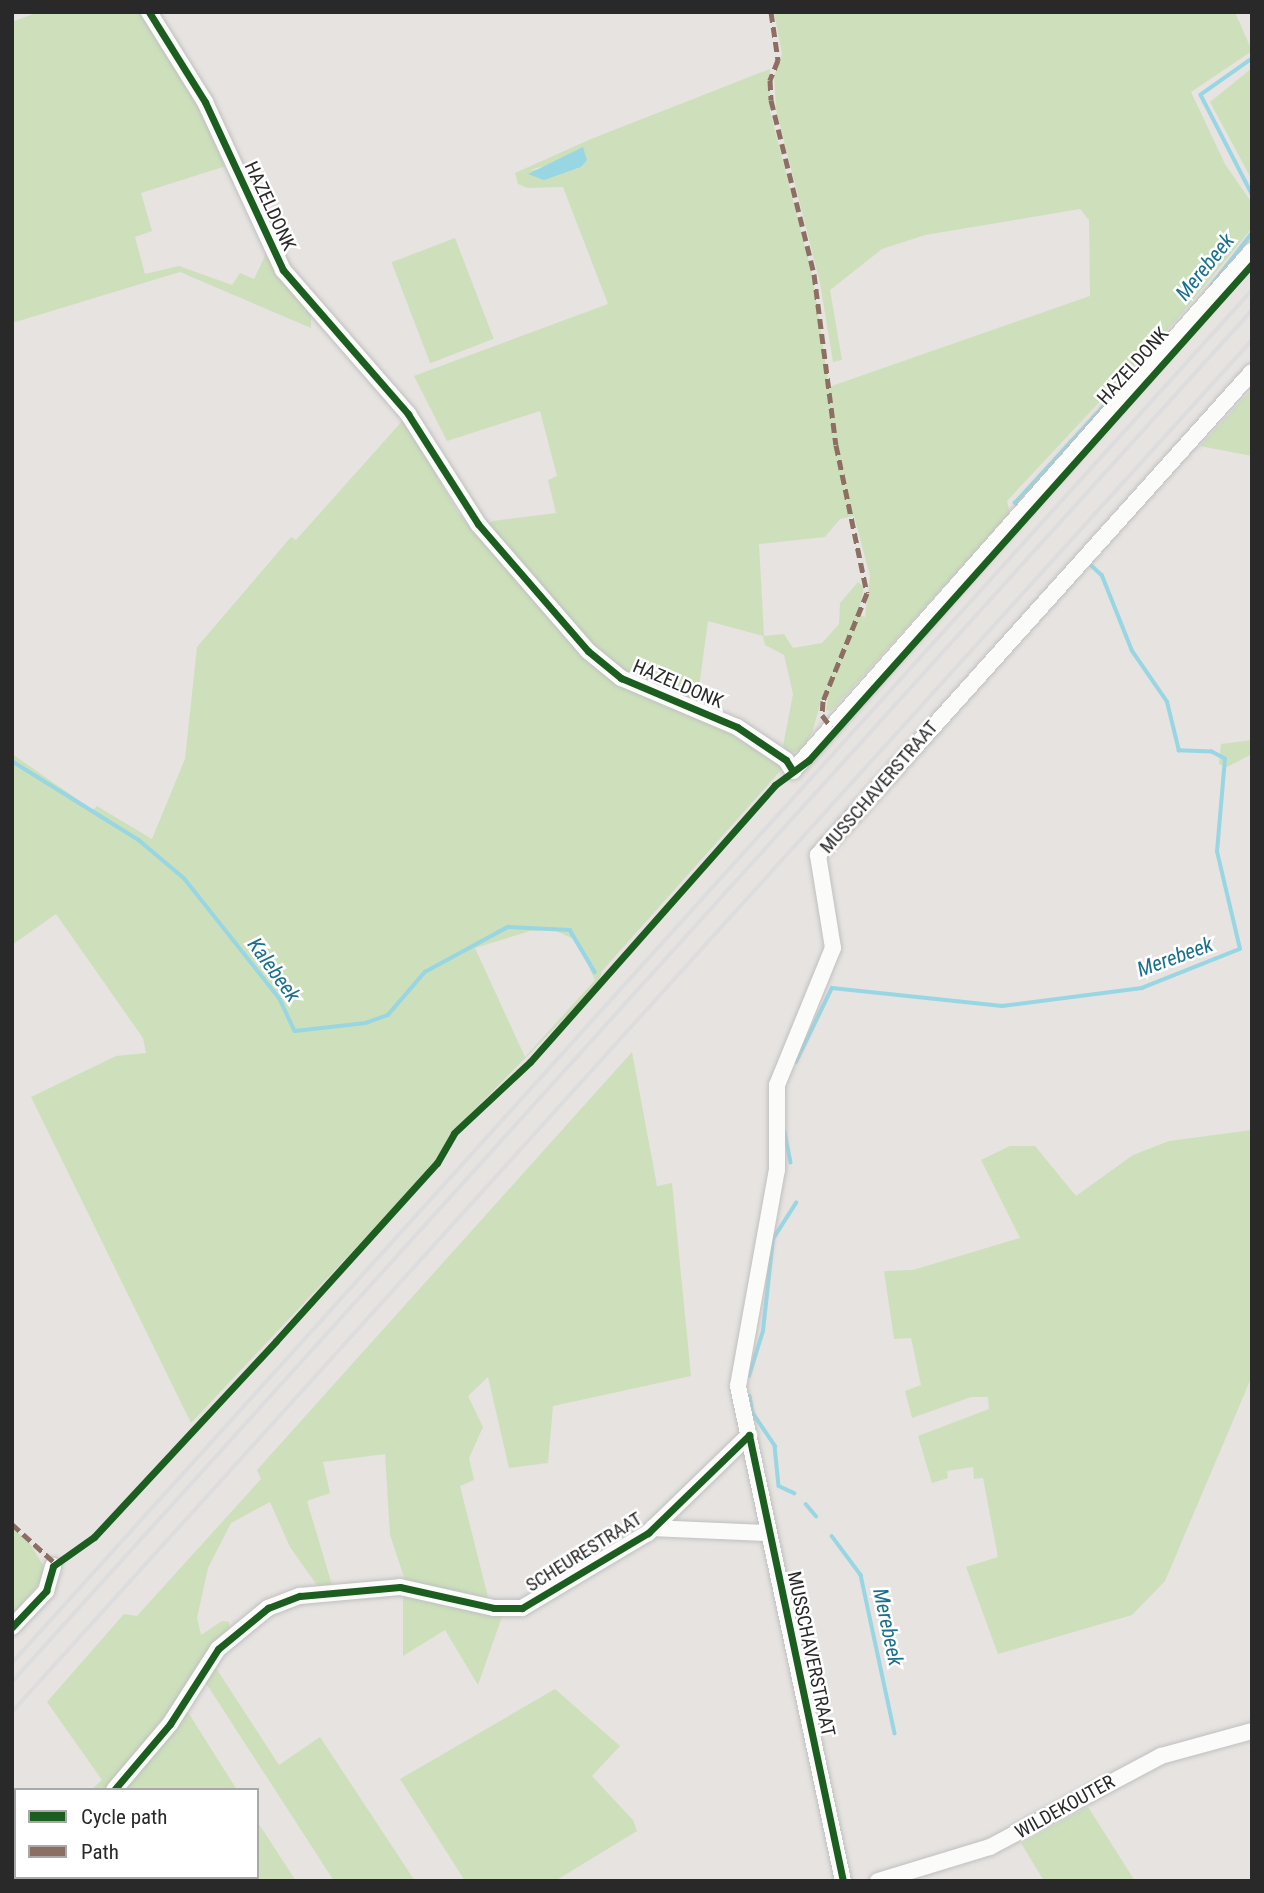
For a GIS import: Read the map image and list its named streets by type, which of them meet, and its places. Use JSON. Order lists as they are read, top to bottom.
{
  "streets": {
    "street": [
      "HAZELDONK",
      "MUSSCHAVERSTRAAT",
      "SCHEURESTRAAT",
      "WILDEKOUTER"
    ]
  },
  "crossings": [
    ["MUSSCHAVERSTRAAT", "SCHEURESTRAAT"]
  ],
  "water": ["Merebeek", "Kalebeek"],
  "legend": ["Cycle path", "Path"]
}
